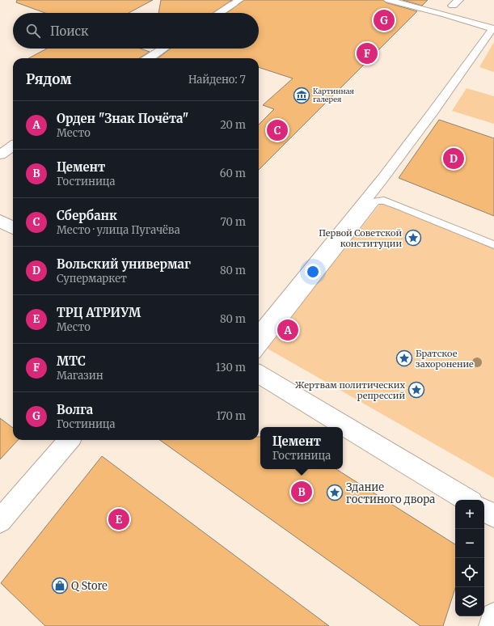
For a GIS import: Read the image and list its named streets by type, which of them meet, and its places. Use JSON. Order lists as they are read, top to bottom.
{
  "places": {
    "museum": ["Картинная галерея"],
    "place": [
      "Первой Советской конституции",
      "Братское захоронение",
      "Жертвам политических репрессий",
      "Здание гостиного двора"
    ],
    "shop": ["Q Store"]
  },
  "page": {
    "pins": [
      "G",
      "F",
      "C",
      "D",
      "A",
      "B",
      "E"
    ],
    "search": "Поиск",
    "heading": ["Рядом", "Найдено: 7"],
    "list": [
      {
        "mark": "A",
        "name": "Орден \"Знак Почёта\"",
        "note": "Место",
        "value": "20 m"
      },
      {
        "mark": "B",
        "name": "Цемент",
        "note": "Гостиница",
        "value": "60 m"
      },
      {
        "mark": "C",
        "name": "Сбербанк",
        "note": "Место · улица Пугачёва",
        "value": "70 m"
      },
      {
        "mark": "D",
        "name": "Вольский универмаг",
        "note": "Супермаркет",
        "value": "80 m"
      },
      {
        "mark": "E",
        "name": "ТРЦ АТРИУМ",
        "note": "Место",
        "value": "80 m"
      },
      {
        "mark": "F",
        "name": "МТС",
        "note": "Магазин",
        "value": "130 m"
      },
      {
        "mark": "G",
        "name": "Волга",
        "note": "Гостиница",
        "value": "170 m"
      }
    ],
    "popup": ["Цемент", "Гостиница"],
    "map_buttons": ["+", "−"]
  }
}
